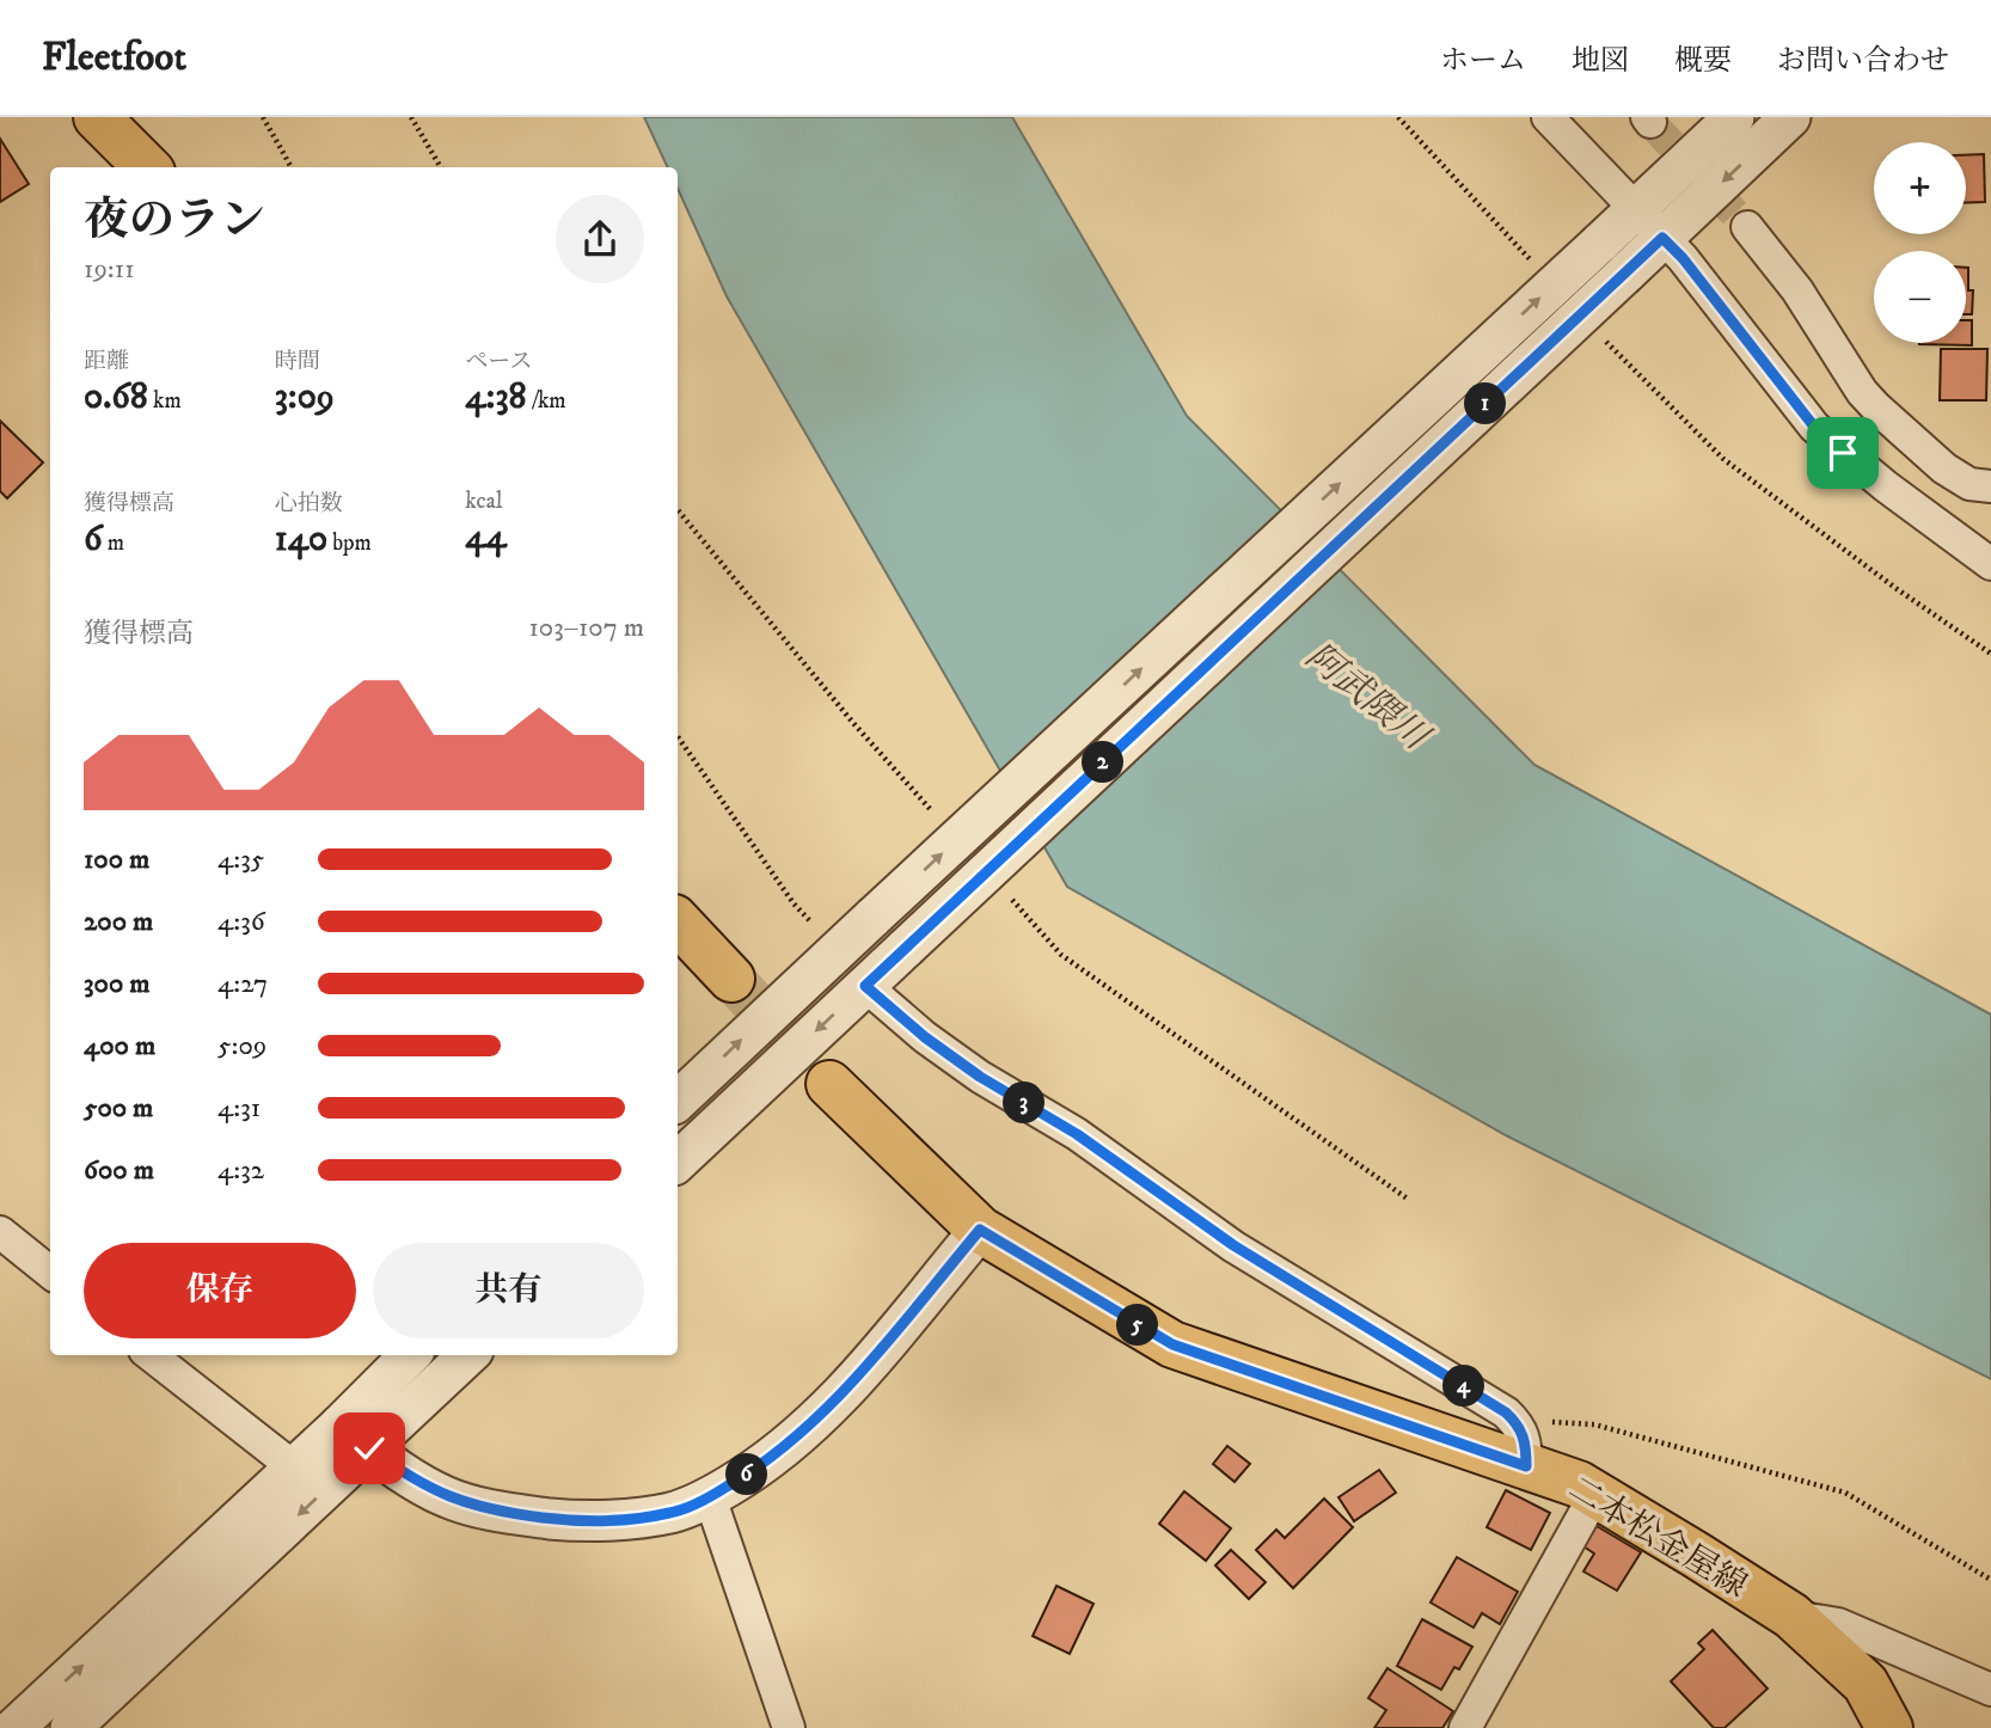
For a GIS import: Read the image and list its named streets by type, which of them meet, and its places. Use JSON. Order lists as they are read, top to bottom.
{
  "streets": {
    "main road": ["二本松金屋線"]
  },
  "water": ["阿武隈川"],
  "page": {
    "header": "Fleetfoot",
    "nav": [
      "ホーム",
      "地図",
      "概要",
      "お問い合わせ"
    ],
    "map_buttons": ["+", "−"],
    "heading": ["夜のラン", "19:11"],
    "stats": [
      ["距離", "0.68 km"],
      ["時間", "3:09"],
      ["ペース", "4:38 /km"],
      ["獲得標高", "6 m"],
      ["心拍数", "140 bpm"],
      ["kcal", "44"]
    ],
    "pins": [
      "1",
      "2",
      "3",
      "5",
      "4",
      "6"
    ],
    "chart": ["獲得標高", "103–107 m"],
    "list": [
      {
        "name": "100 m",
        "note": "4:35"
      },
      {
        "name": "200 m",
        "note": "4:36"
      },
      {
        "name": "300 m",
        "note": "4:27"
      },
      {
        "name": "400 m",
        "note": "5:09"
      },
      {
        "name": "500 m",
        "note": "4:31"
      },
      {
        "name": "600 m",
        "note": "4:32"
      }
    ],
    "buttons": ["保存", "共有"]
  }
}
